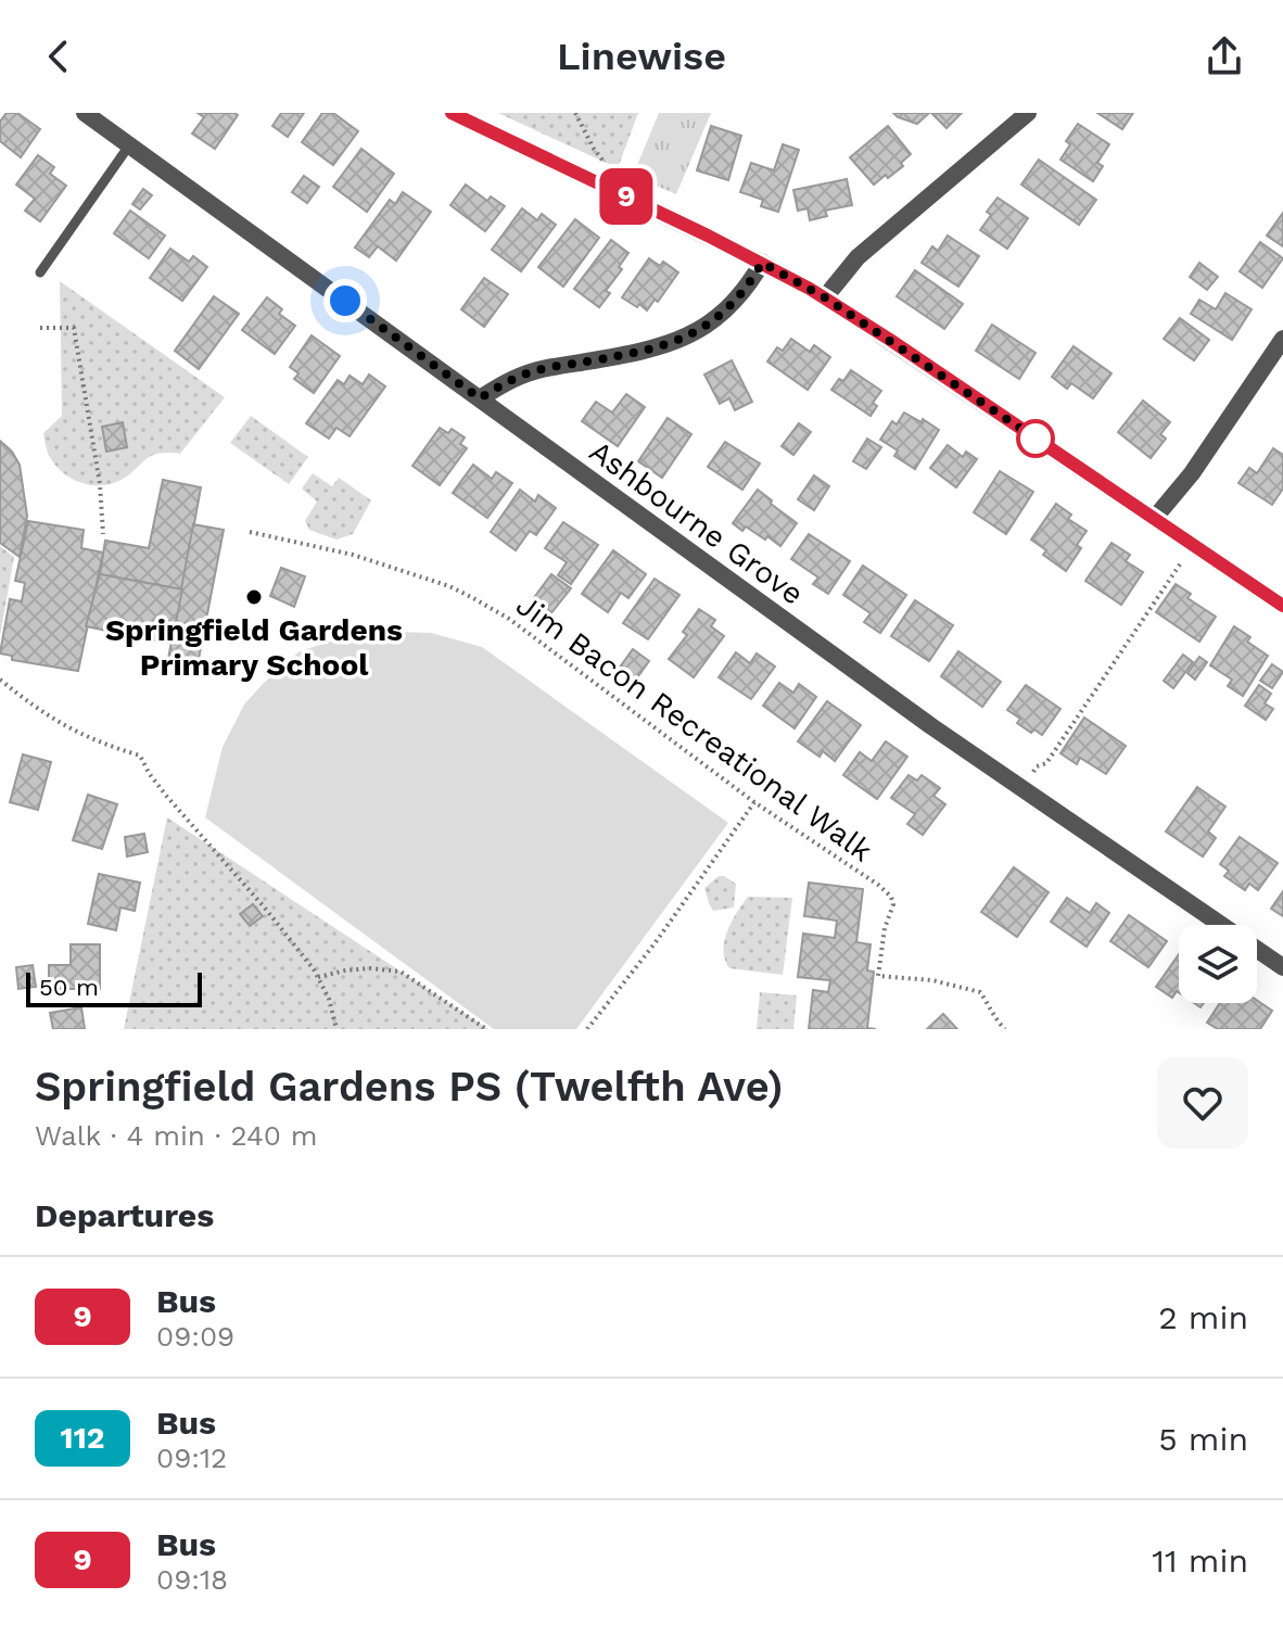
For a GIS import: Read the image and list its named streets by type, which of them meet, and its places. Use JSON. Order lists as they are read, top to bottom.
{
  "streets": {
    "street": ["Ashbourne Grove"],
    "path": ["Jim Bacon Recreational Walk"]
  },
  "places": ["Springfield Gardens Primary School"],
  "lines": ["bus line 9"],
  "scale_bar": "50 m",
  "page": {
    "header": "Linewise",
    "on_map": "9",
    "scale": "50 m",
    "heading": [
      ["Springfield Gardens PS (Twelfth Ave)", "Walk · 4 min · 240 m"],
      "Departures"
    ],
    "list": [
      {
        "mark": "9",
        "name": "Bus",
        "note": "09:09",
        "value": "2 min"
      },
      {
        "mark": "112",
        "name": "Bus",
        "note": "09:12",
        "value": "5 min"
      },
      {
        "mark": "9",
        "name": "Bus",
        "note": "09:18",
        "value": "11 min"
      }
    ]
  }
}
